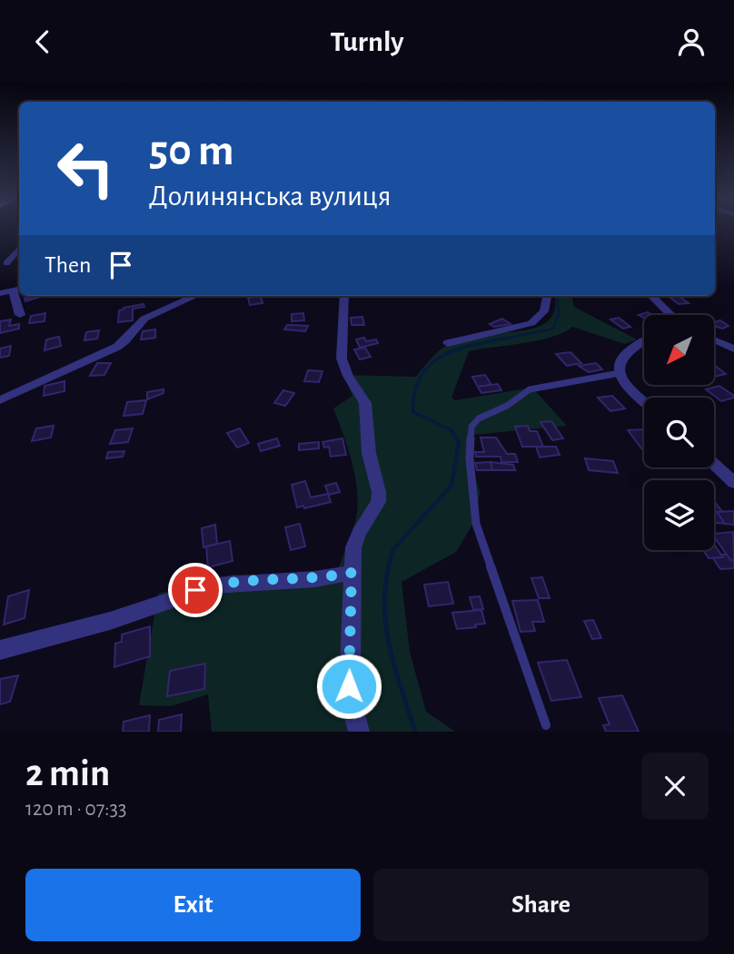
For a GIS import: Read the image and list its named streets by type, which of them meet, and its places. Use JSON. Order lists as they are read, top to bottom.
{
  "north": "bottom left",
  "page": {
    "header": "Turnly",
    "turn": ["50 m", "Долинянська вулиця"],
    "then": "Then",
    "heading": ["2 min", "120 m · 07:33"],
    "buttons": ["Exit", "Share"]
  }
}
